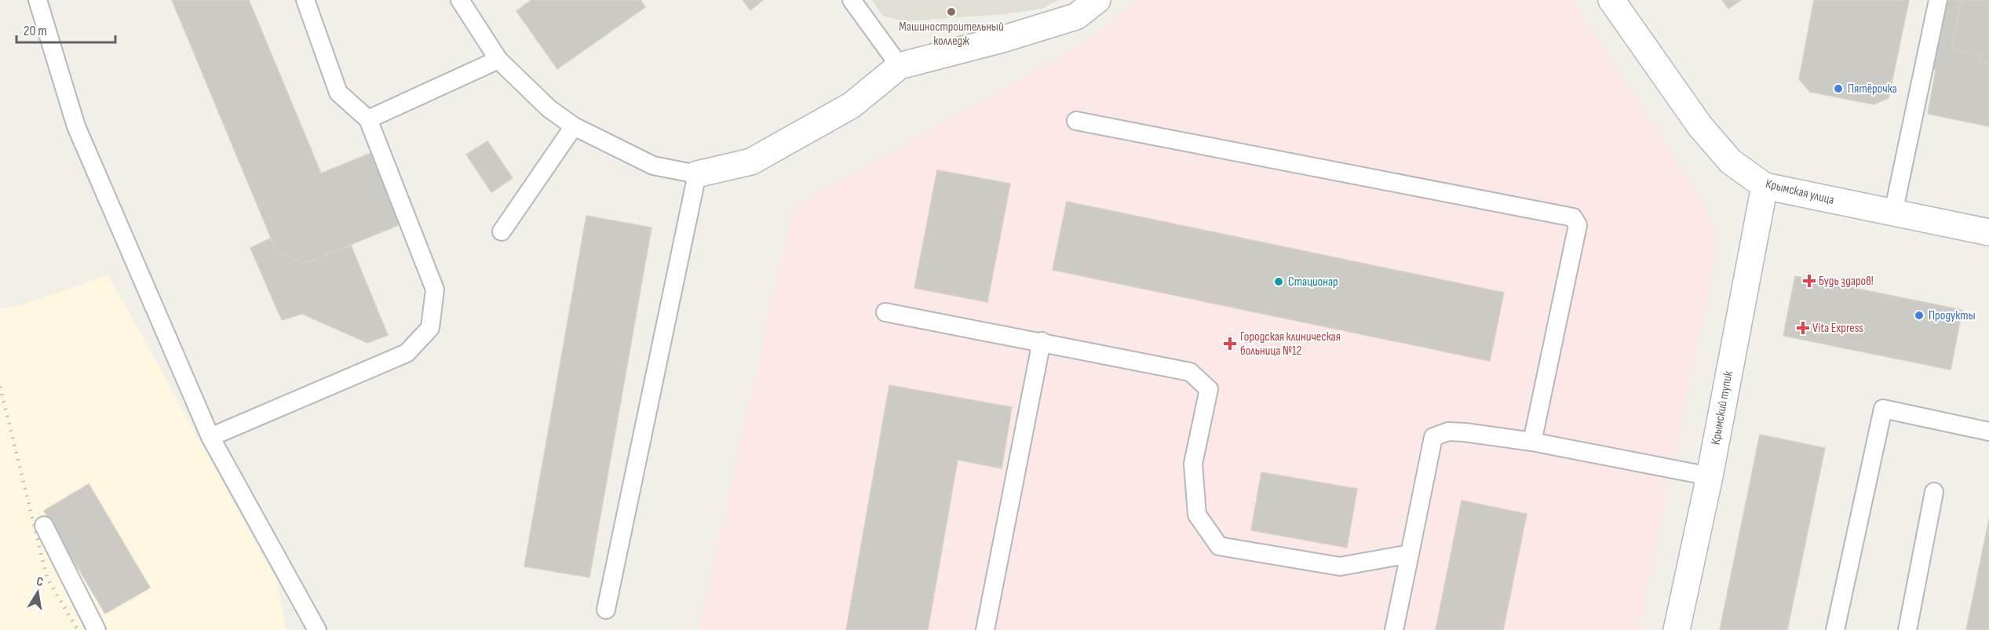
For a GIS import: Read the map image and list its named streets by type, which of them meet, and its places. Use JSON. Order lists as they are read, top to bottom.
{
  "streets": {
    "street": ["Крымская улица", "Крымский тупик"]
  },
  "crossings": [
    ["Крымская улица", "Крымский тупик"]
  ],
  "places": {
    "other": [
      "Машиностроительный колледж",
      "Пятёрочка",
      "Стационар",
      "Продукты"
    ],
    "health": ["Будь здаров!", "Vita Express", "Городская клиническая больница №12"]
  },
  "scale_bar": "20 m",
  "north": "top"
}
